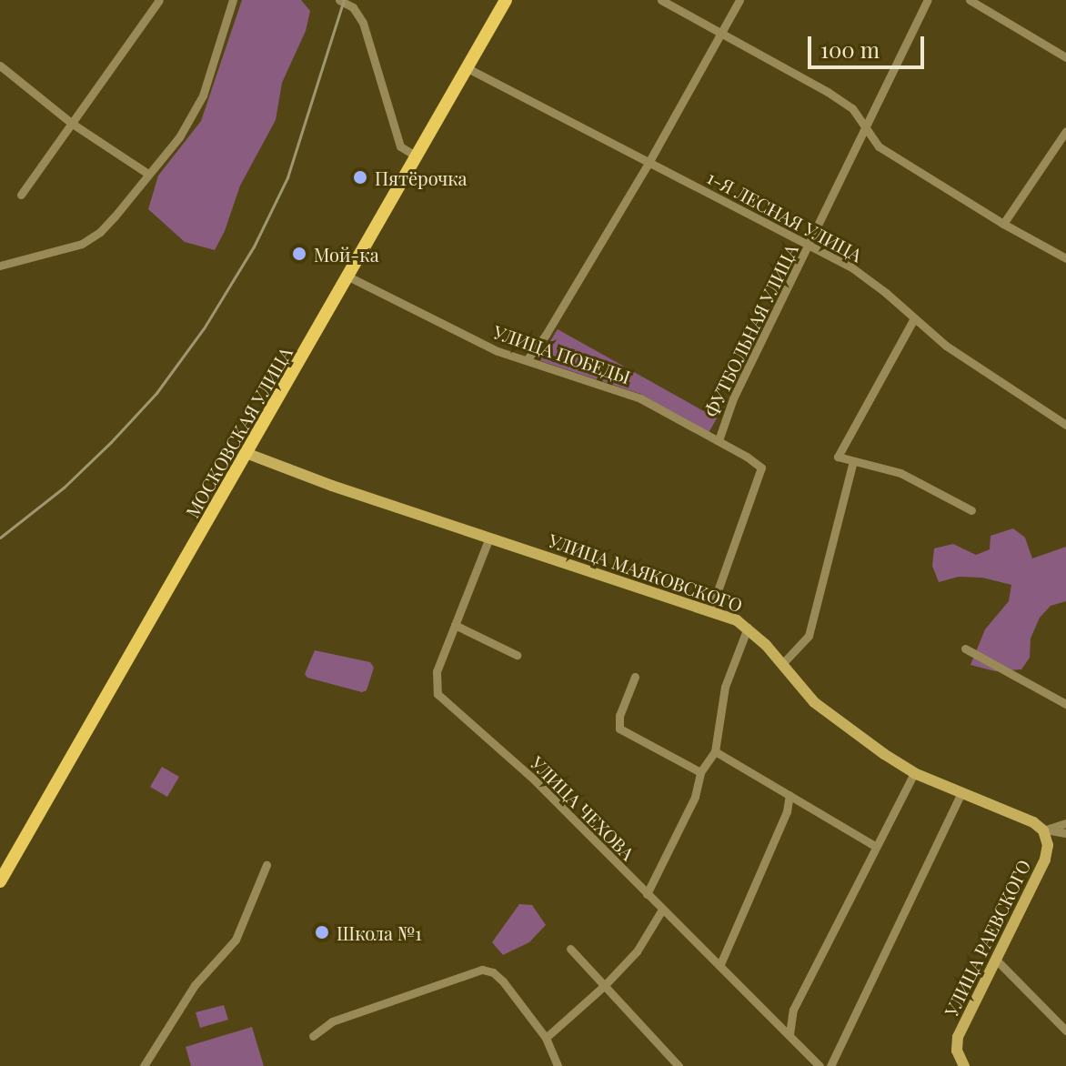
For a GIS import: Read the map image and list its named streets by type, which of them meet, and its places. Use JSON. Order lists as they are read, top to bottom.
{
  "streets": {
    "main road": ["МОСКОВСКАЯ УЛИЦА"],
    "street": [
      "1-Я ЛЕСНАЯ УЛИЦА",
      "ФУТБОЛЬНАЯ УЛИЦА",
      "УЛИЦА ПОБЕДЫ",
      "УЛИЦА МАЯКОВСКОГО",
      "УЛИЦА ЧЕХОВА",
      "УЛИЦА РАЕВСКОГО"
    ]
  },
  "crossings": [
    ["1-Я ЛЕСНАЯ УЛИЦА", "ФУТБОЛЬНАЯ УЛИЦА"],
    ["1-Я ЛЕСНАЯ УЛИЦА", "МОСКОВСКАЯ УЛИЦА"],
    ["ФУТБОЛЬНАЯ УЛИЦА", "УЛИЦА ПОБЕДЫ"],
    ["УЛИЦА ПОБЕДЫ", "МОСКОВСКАЯ УЛИЦА"],
    ["УЛИЦА ПОБЕДЫ", "УЛИЦА МАЯКОВСКОГО"],
    ["МОСКОВСКАЯ УЛИЦА", "УЛИЦА МАЯКОВСКОГО"],
    ["УЛИЦА МАЯКОВСКОГО", "УЛИЦА ЧЕХОВА"],
    ["УЛИЦА МАЯКОВСКОГО", "УЛИЦА РАЕВСКОГО"]
  ],
  "places": ["Пятёрочка", "Мой-ка", "Школа №1"],
  "scale_bar": "100 m"
}
